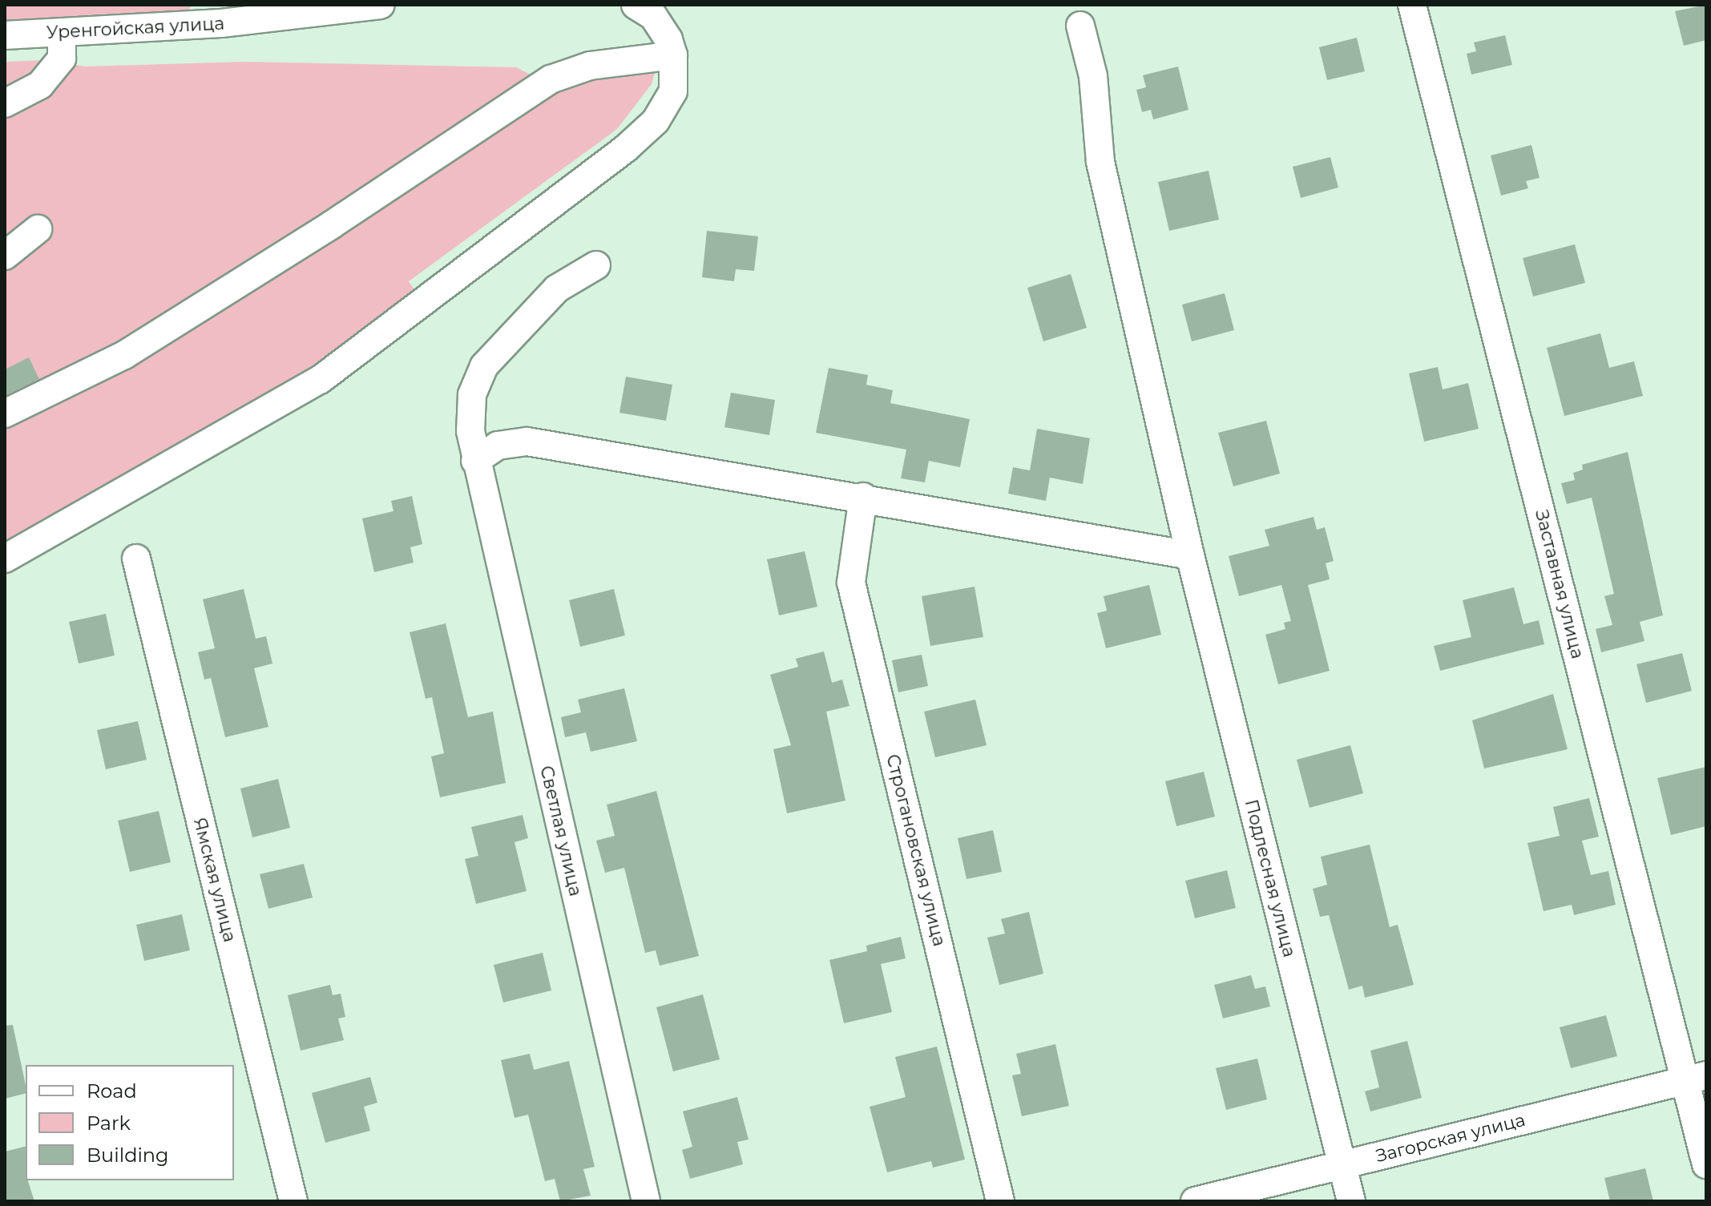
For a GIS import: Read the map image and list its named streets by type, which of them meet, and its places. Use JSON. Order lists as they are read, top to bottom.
{
  "streets": {
    "street": [
      "Уренгойская улица",
      "Заставная улица",
      "Светлая улица",
      "Строгановская улица",
      "Подлесная улица",
      "Ямская улица",
      "Загорская улица"
    ]
  },
  "crossings": [
    ["Заставная улица", "Загорская улица"],
    ["Подлесная улица", "Загорская улица"]
  ],
  "legend": ["Road", "Park", "Building"]
}
